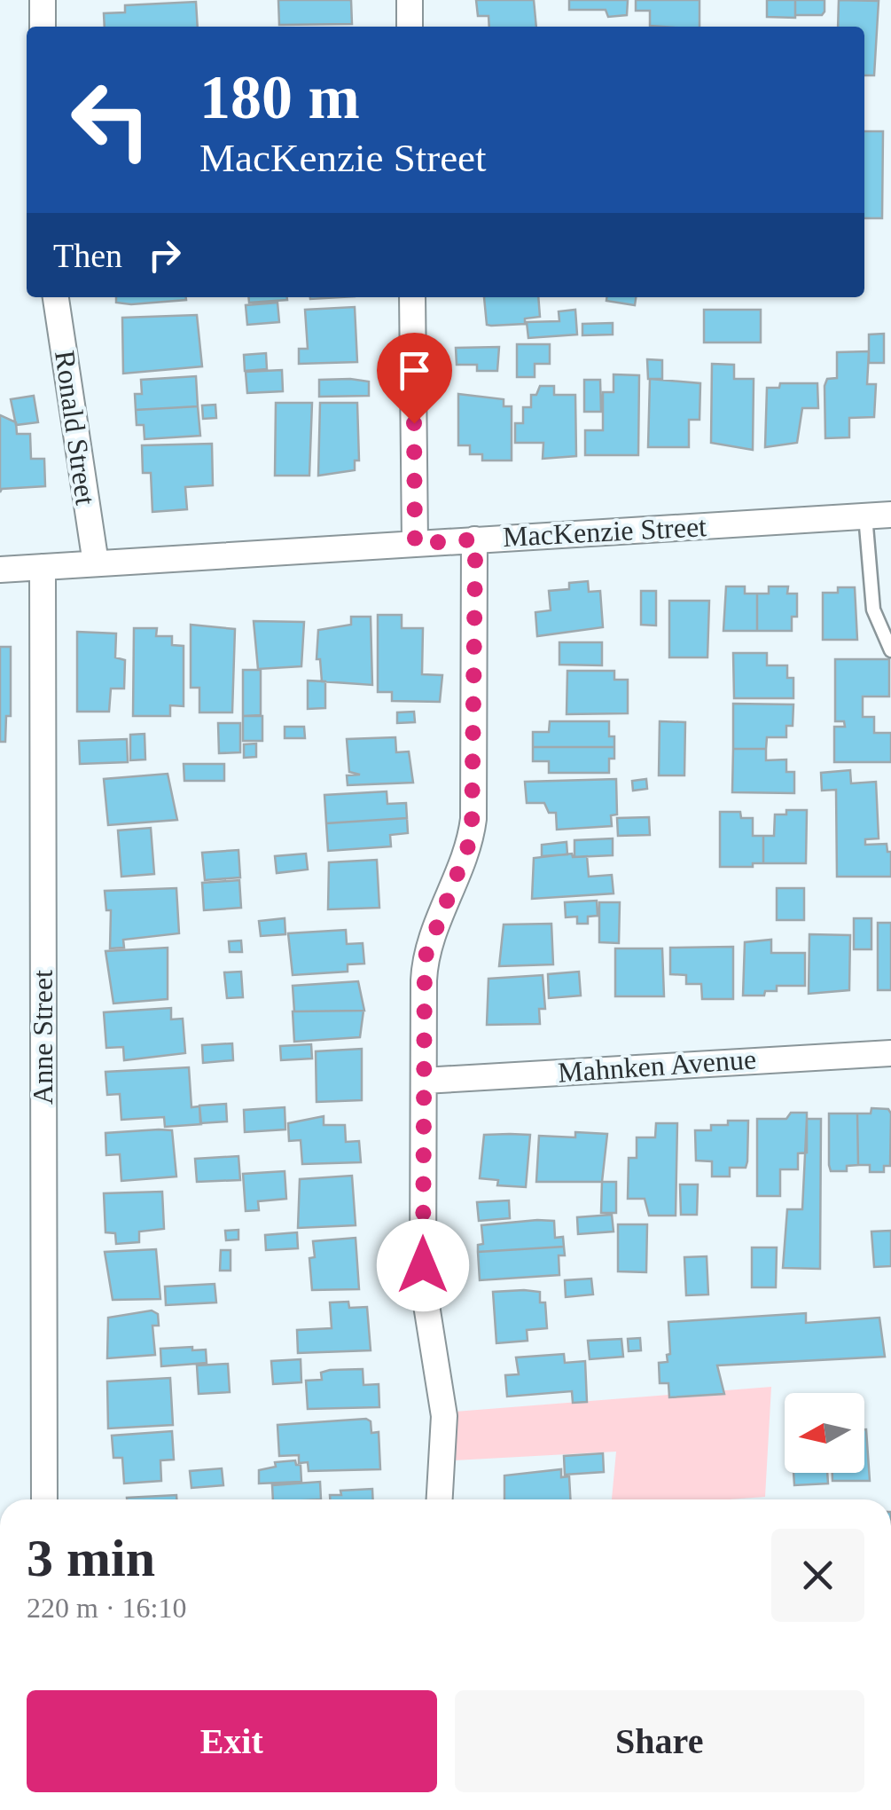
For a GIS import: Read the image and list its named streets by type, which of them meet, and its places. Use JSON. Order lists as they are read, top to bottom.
{
  "streets": {
    "street": [
      "Ronald Street",
      "MacKenzie Street",
      "Anne Street",
      "Mahnken Avenue"
    ]
  },
  "crossings": [
    ["Ronald Street", "MacKenzie Street"],
    ["MacKenzie Street", "Anne Street"]
  ],
  "north": "left",
  "page": {
    "turn": ["180 m", "MacKenzie Street"],
    "then": "Then",
    "heading": ["3 min", "220 m · 16:10"],
    "buttons": ["Exit", "Share"]
  }
}
